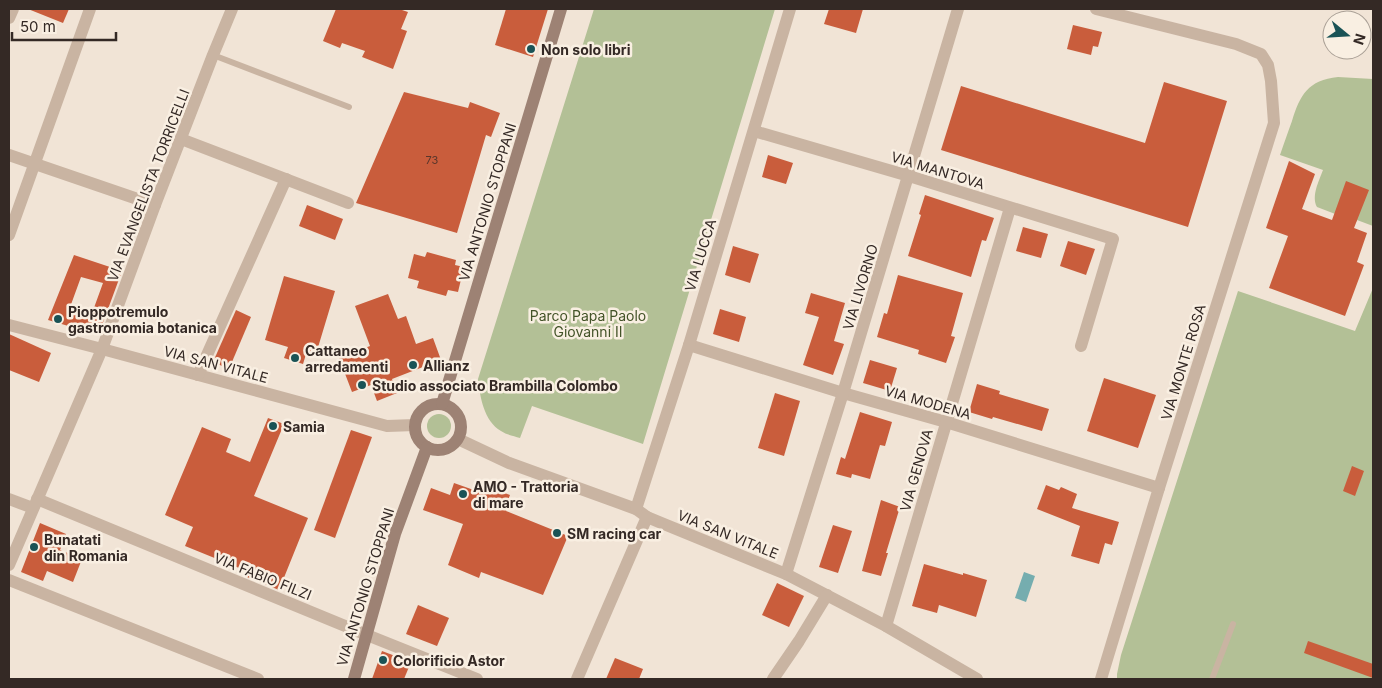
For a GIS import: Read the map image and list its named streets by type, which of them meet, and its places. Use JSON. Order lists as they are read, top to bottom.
{
  "streets": {
    "street": [
      "VIA MANTOVA",
      "VIA EVANGELISTA TORRICELLI",
      "VIA ANTONIO STOPPANI",
      "VIA LUCCA",
      "VIA LIVORNO",
      "VIA MONTE ROSA",
      "VIA SAN VITALE",
      "VIA MODENA",
      "VIA GENOVA",
      "VIA FABIO FILZI"
    ]
  },
  "crossings": [
    ["VIA MANTOVA", "VIA LUCCA"],
    ["VIA MANTOVA", "VIA LIVORNO"],
    ["VIA MANTOVA", "VIA GENOVA"],
    ["VIA EVANGELISTA TORRICELLI", "VIA SAN VITALE"],
    ["VIA EVANGELISTA TORRICELLI", "VIA FABIO FILZI"],
    ["VIA ANTONIO STOPPANI", "VIA SAN VITALE"],
    ["VIA ANTONIO STOPPANI", "VIA FABIO FILZI"],
    ["VIA LUCCA", "VIA SAN VITALE"],
    ["VIA LUCCA", "VIA MODENA"],
    ["VIA LIVORNO", "VIA SAN VITALE"],
    ["VIA LIVORNO", "VIA MODENA"],
    ["VIA MONTE ROSA", "VIA MODENA"],
    ["VIA SAN VITALE", "VIA GENOVA"],
    ["VIA MODENA", "VIA GENOVA"]
  ],
  "parks": ["Parco Papa Paolo Giovanni II"],
  "places": [
    "Non solo libri",
    "Pioppotremulo gastronomia botanica",
    "Cattaneo arredamenti",
    "Allianz",
    "Studio associato Brambilla Colombo",
    "Samia",
    "AMO - Trattoria di mare",
    "SM racing car",
    "Bunatati din Romania",
    "Colorificio Astor"
  ],
  "house_numbers": ["73"],
  "scale_bar": "50 m",
  "north": "right"
}
